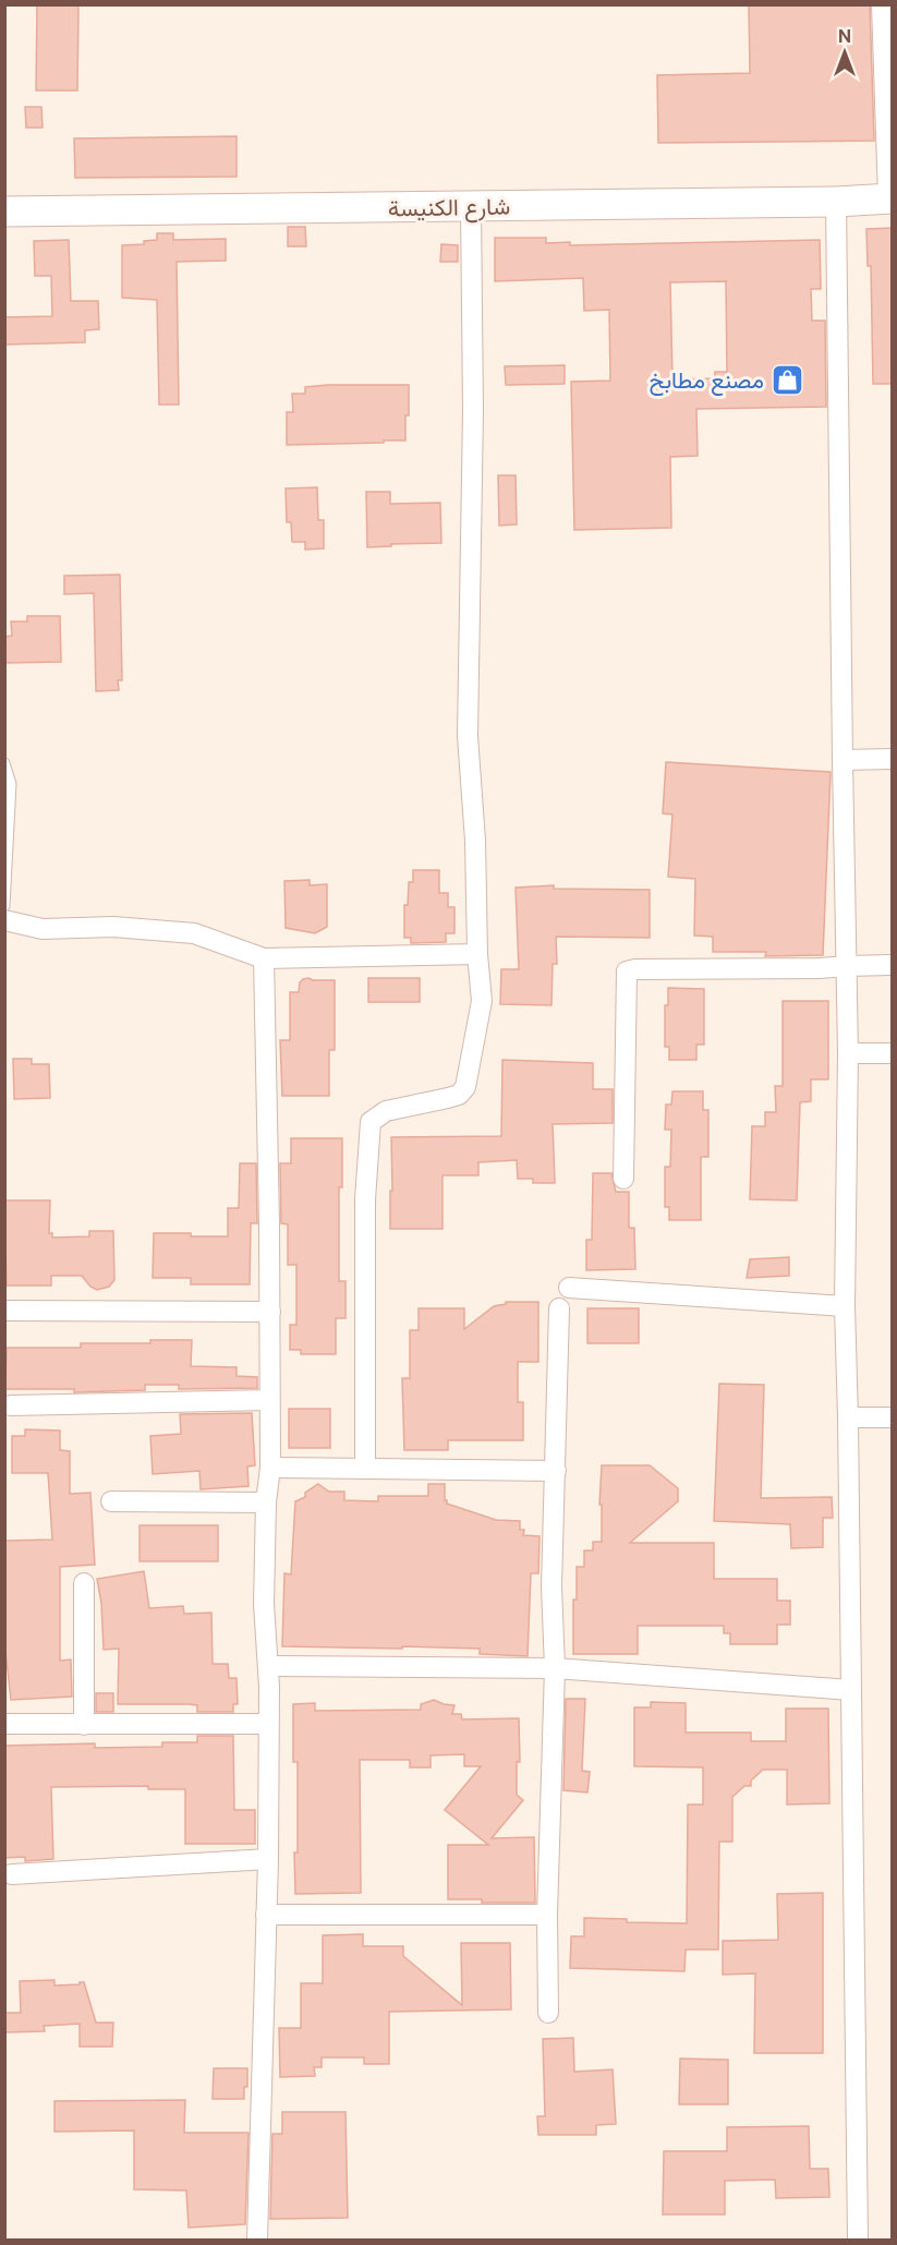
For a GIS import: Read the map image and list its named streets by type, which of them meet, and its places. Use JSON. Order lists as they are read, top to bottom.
{
  "streets": {
    "main road": ["شارع الكنيسة"]
  },
  "places": {
    "shop": ["مصنع مطابخ"]
  },
  "north": "top"
}
